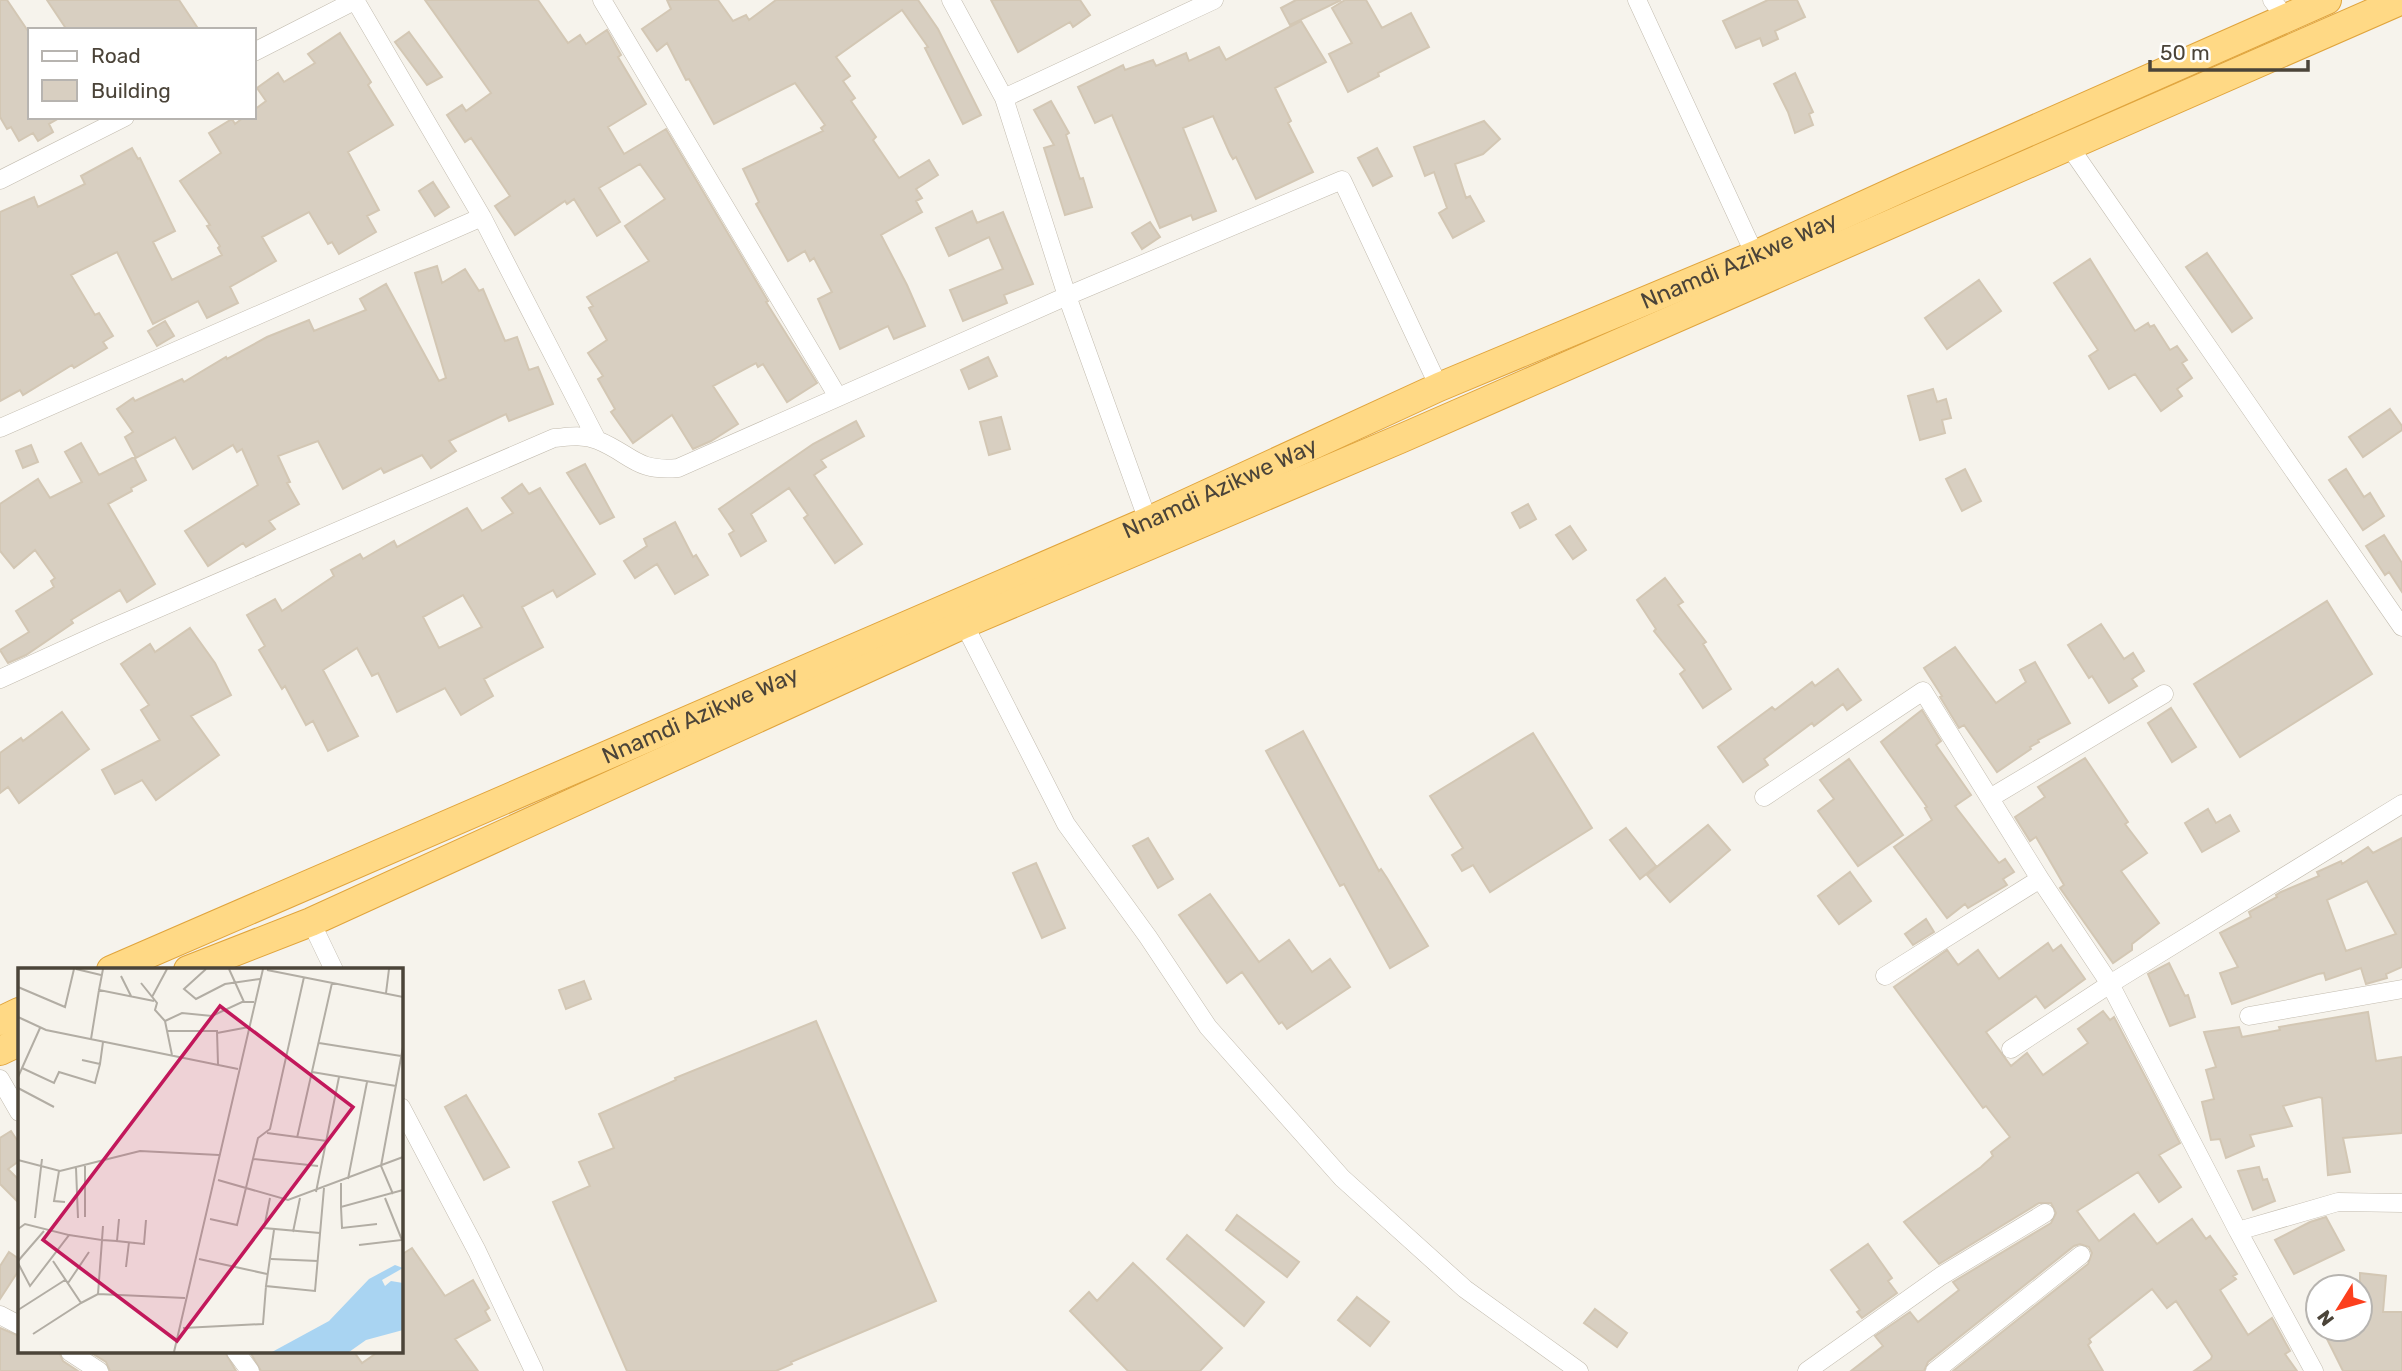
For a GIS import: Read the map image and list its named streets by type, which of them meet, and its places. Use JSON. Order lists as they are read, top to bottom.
{
  "streets": {
    "highway": ["Nnamdi Azikwe Way"]
  },
  "legend": ["Road", "Building"],
  "scale_bar": "50 m",
  "north": "bottom left"
}
